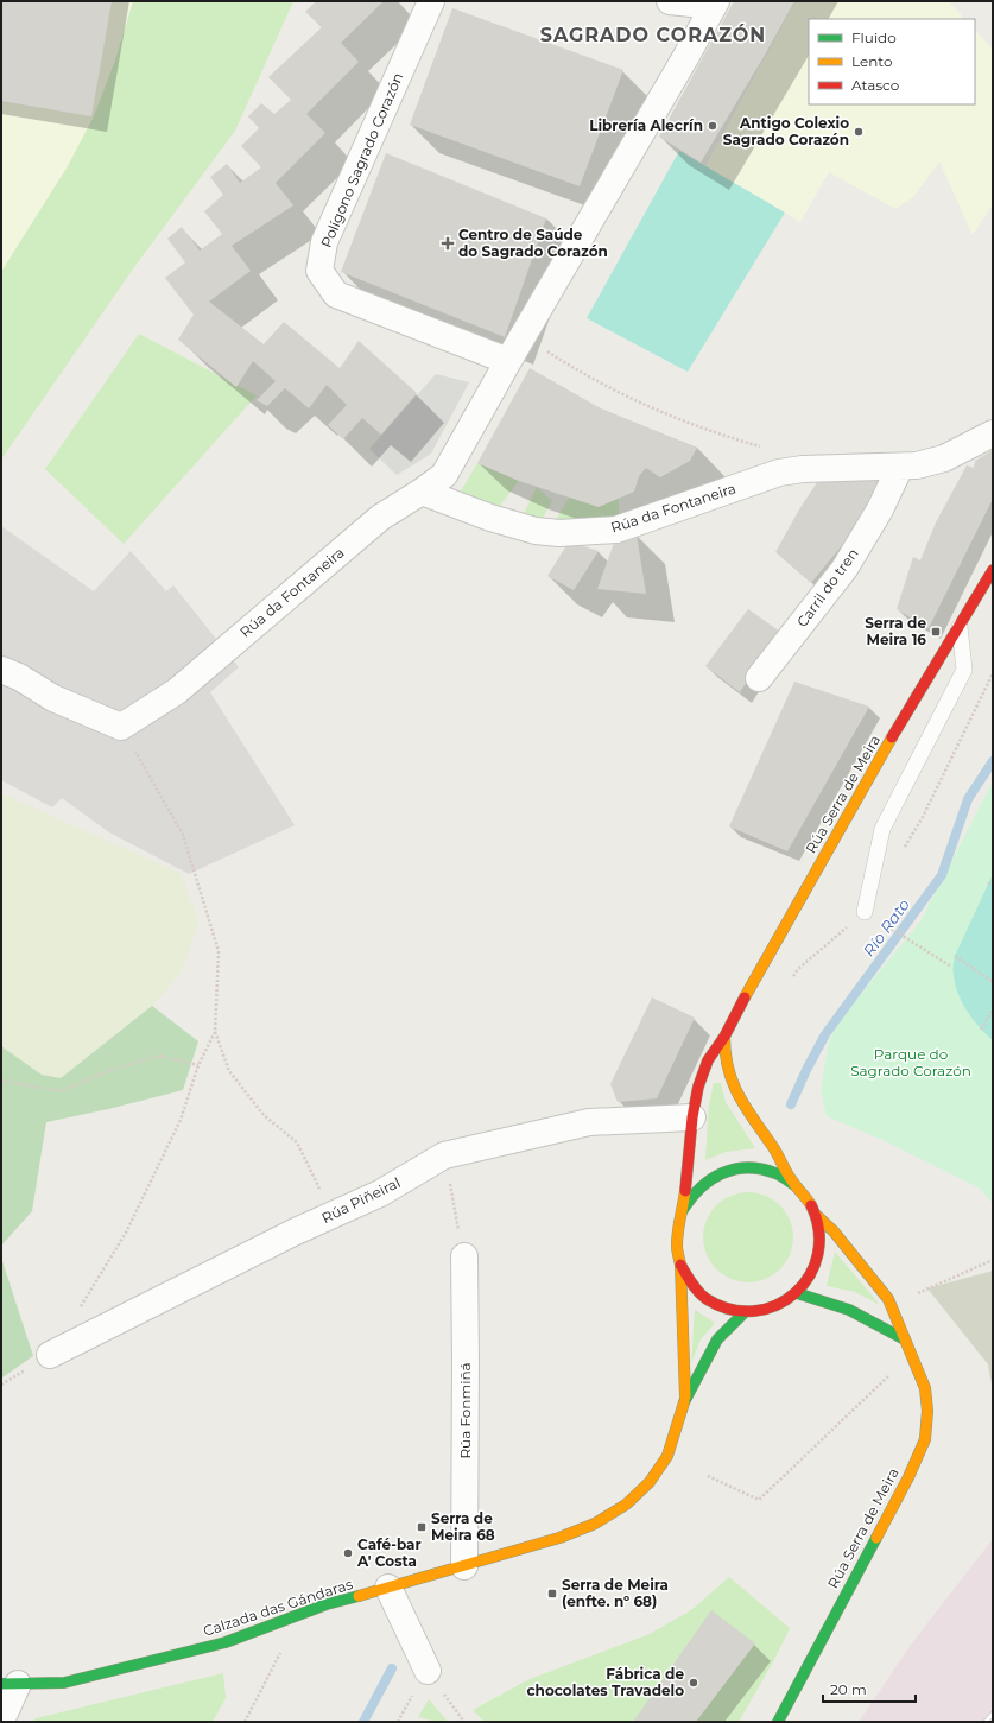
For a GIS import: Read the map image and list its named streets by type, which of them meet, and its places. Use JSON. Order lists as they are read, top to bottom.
{
  "streets": {
    "street": [
      "Polígono Sagrado Corazón",
      "Rúa da Fontaneira",
      "Carril do tren",
      "Rúa Serra de Meira",
      "Rúa Piñeiral",
      "Rúa Fonmiñá",
      "Calzada das Gándaras"
    ]
  },
  "crossings": [
    ["Rúa da Fontaneira", "Carril do tren"],
    ["Rúa Serra de Meira", "Rúa Piñeiral"],
    ["Rúa Serra de Meira", "Calzada das Gándaras"],
    ["Rúa Fonmiñá", "Calzada das Gándaras"]
  ],
  "districts": ["SAGRADO CORAZÓN"],
  "water": ["Río Rato"],
  "parks": ["Parque do Sagrado Corazón"],
  "places": {
    "other": [
      "Librería Alecrín",
      "Antigo Colexio Sagrado Corazón",
      "Café-bar A' Costa",
      "Fábrica de chocolates Travadelo"
    ],
    "health": ["Centro de Saúde do Sagrado Corazón"],
    "transit": ["Serra de Meira 16", "Serra de Meira 68", "Serra de Meira (enfte. nº 68)"]
  },
  "legend": ["Fluido", "Lento", "Atasco"],
  "scale_bar": "20 m"
}
